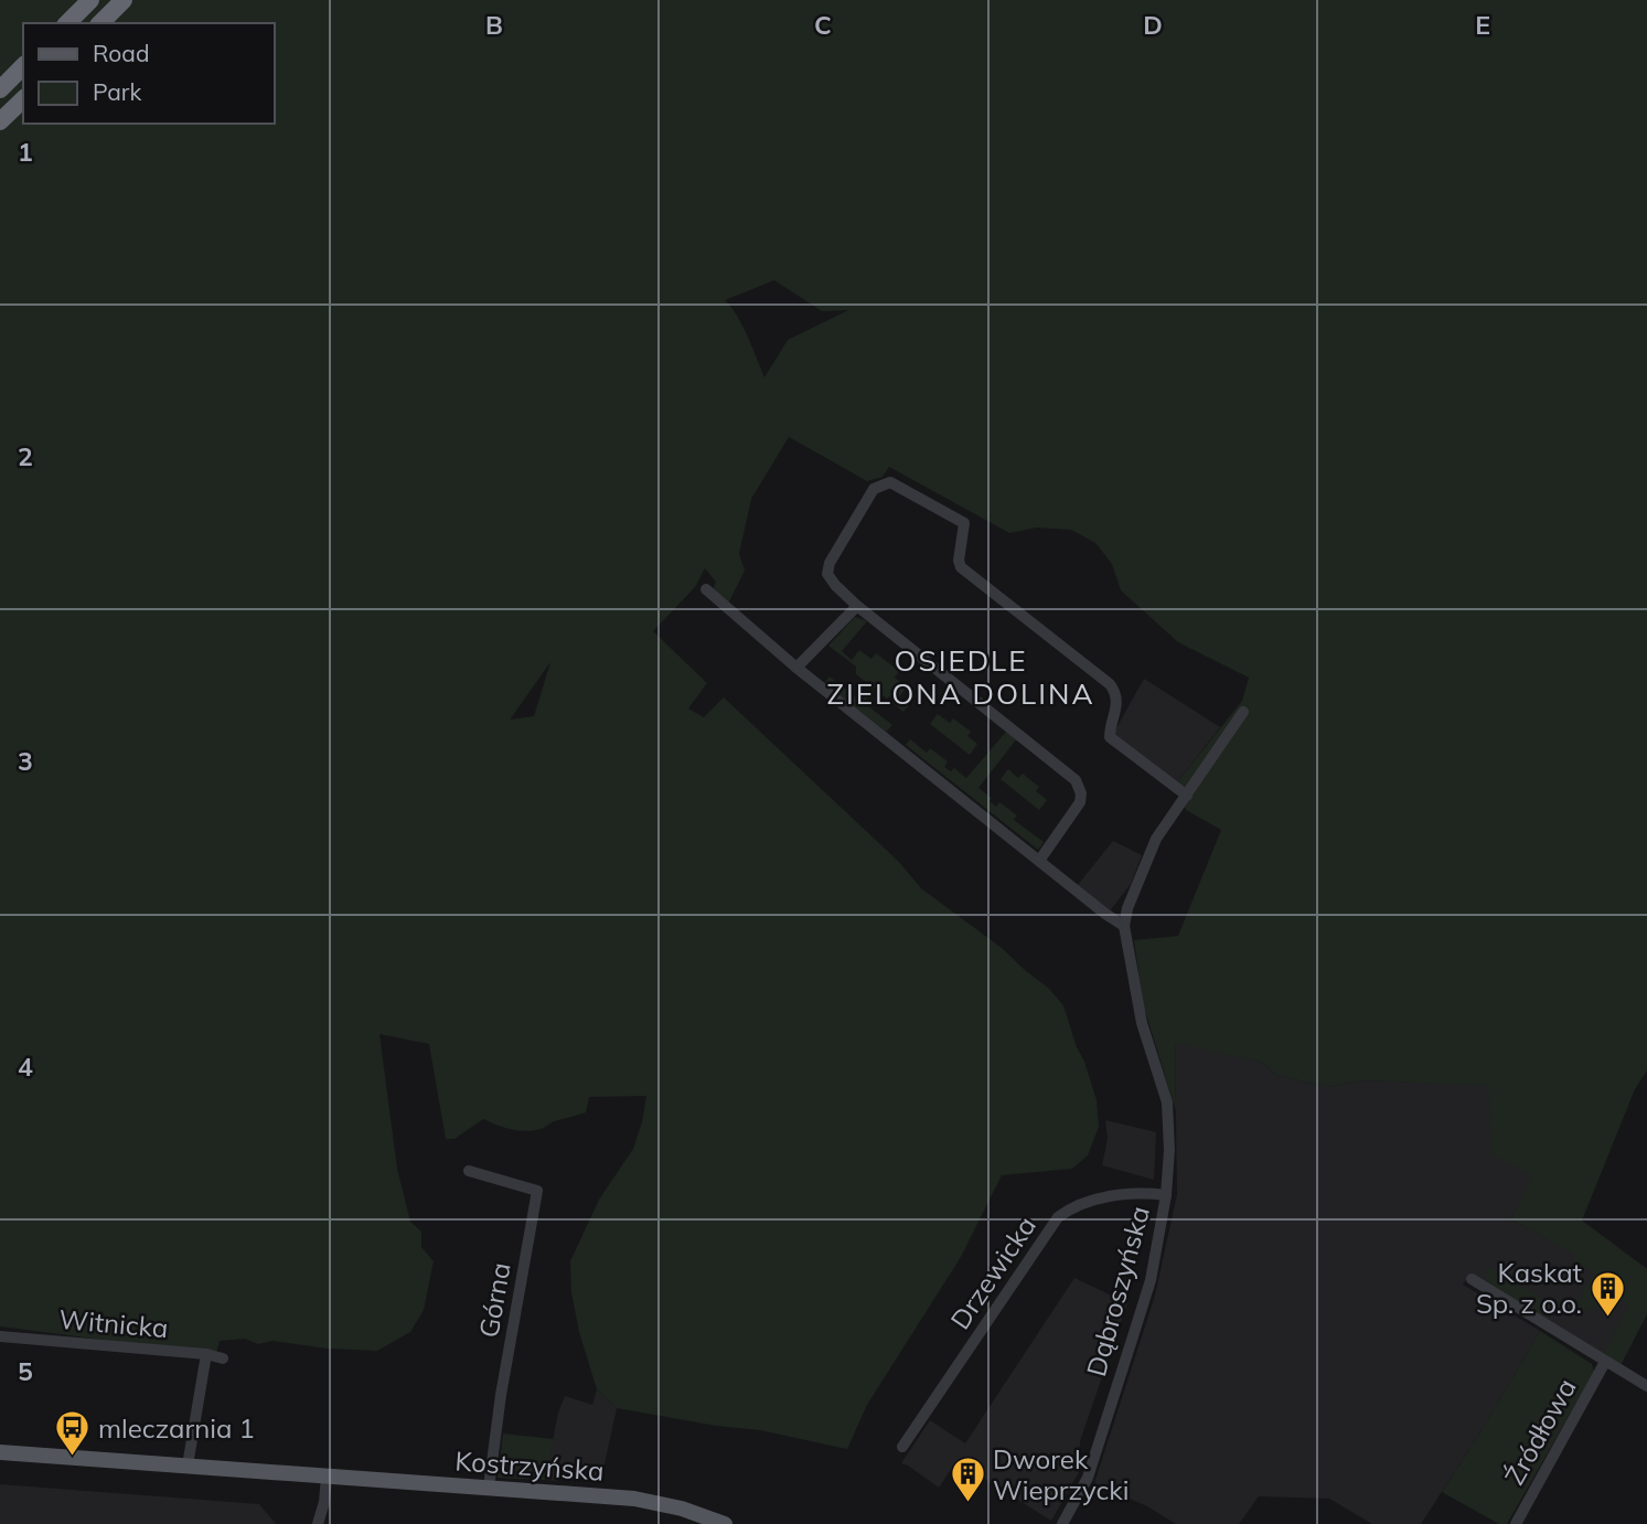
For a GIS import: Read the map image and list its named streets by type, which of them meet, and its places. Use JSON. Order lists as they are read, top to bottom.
{
  "streets": {
    "main road": ["Kostrzyńska"],
    "street": [
      "Drzewicka",
      "Dąbroszyńska",
      "Górna",
      "Witnicka",
      "Źródłowa"
    ]
  },
  "crossings": [
    ["Drzewicka", "Dąbroszyńska"],
    ["Górna", "Kostrzyńska"]
  ],
  "districts": ["OSIEDLE ZIELONA DOLINA"],
  "places": {
    "building": ["Kaskat Sp. z o.o.", "Dworek Wieprzycki"],
    "bus stop": ["mleczarnia 1"]
  },
  "legend": ["Road", "Park"],
  "grid": {
    "columns": [
      "B",
      "C",
      "D",
      "E"
    ],
    "rows": [
      "1",
      "2",
      "3",
      "4",
      "5"
    ]
  }
}
